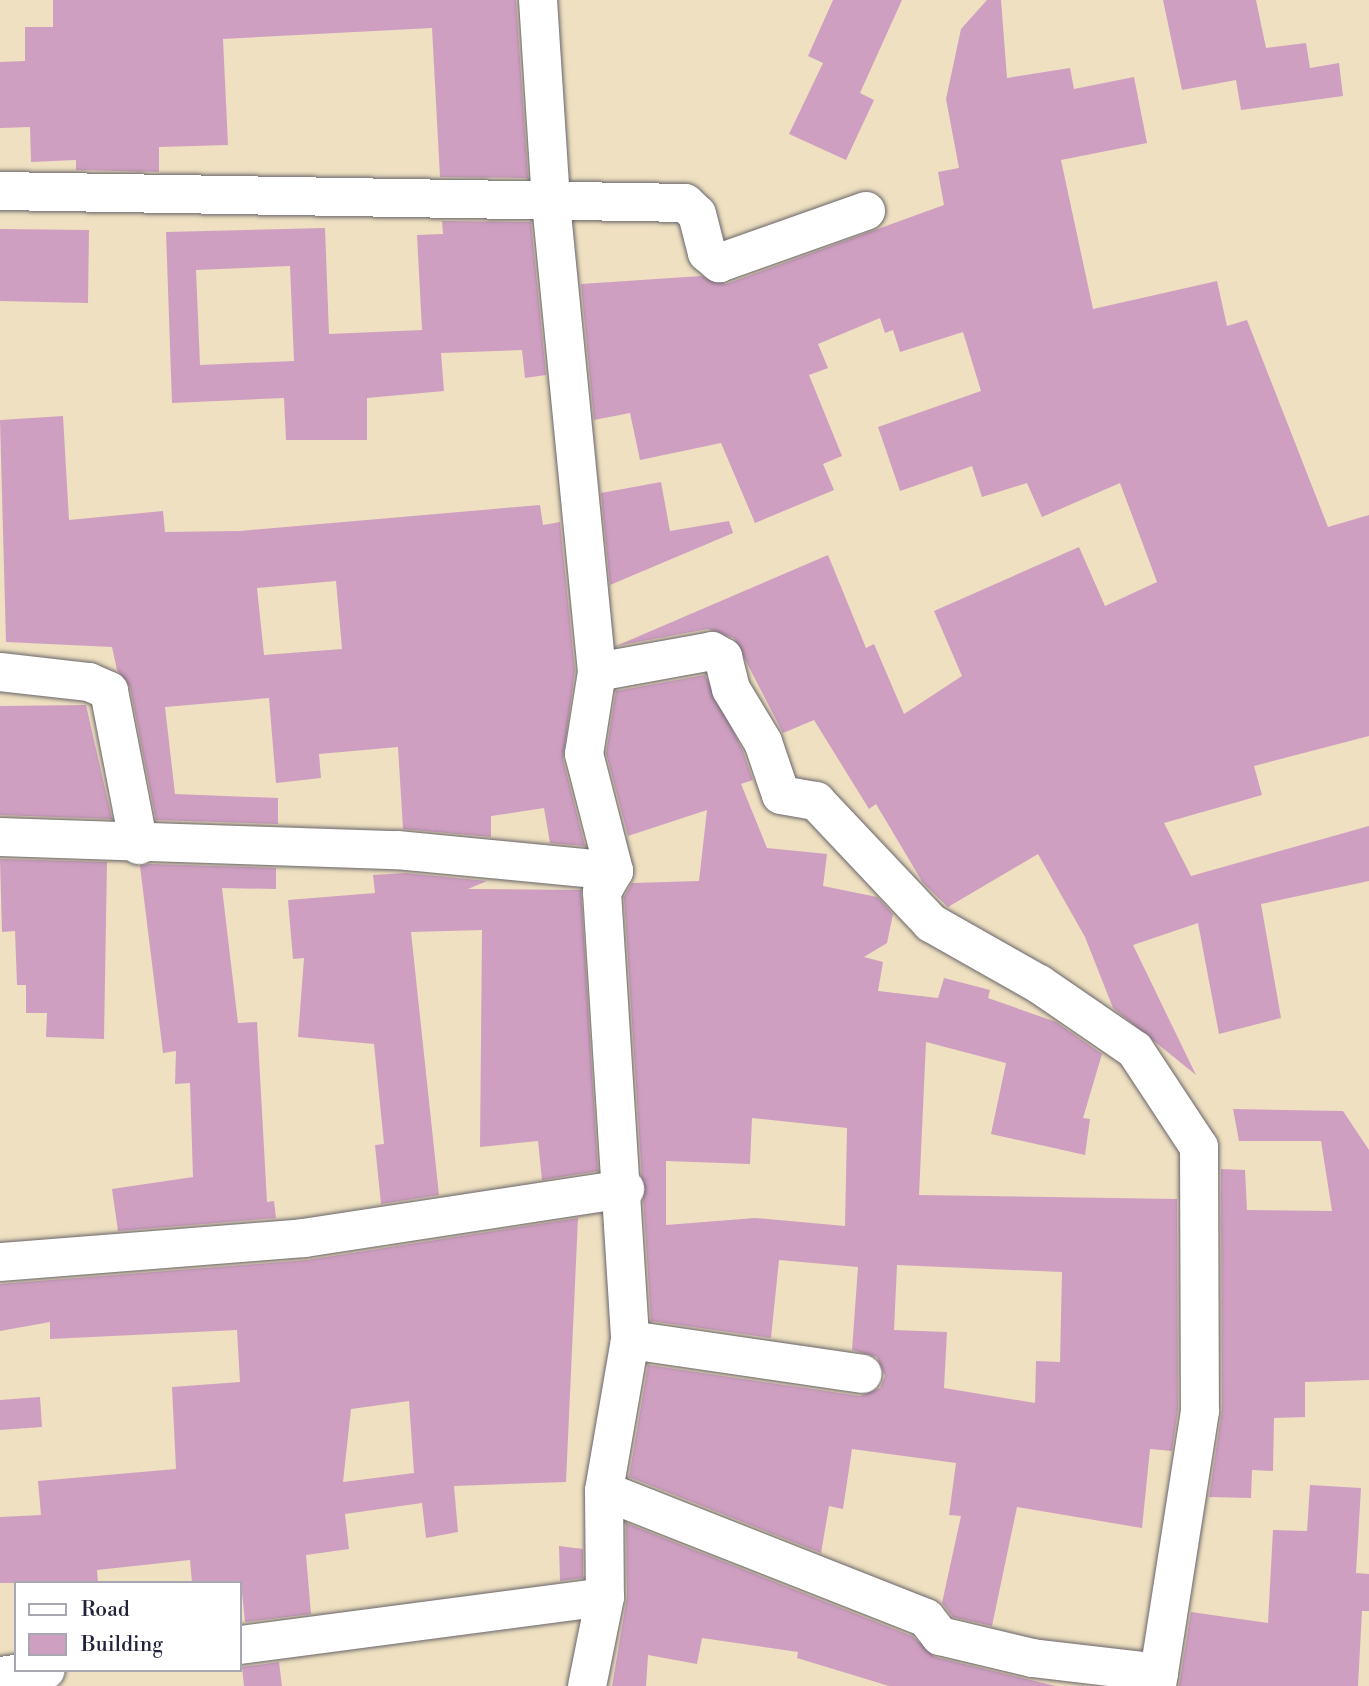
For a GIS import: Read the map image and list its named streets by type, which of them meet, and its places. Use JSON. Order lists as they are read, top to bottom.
{
  "legend": ["Road", "Building"]
}
